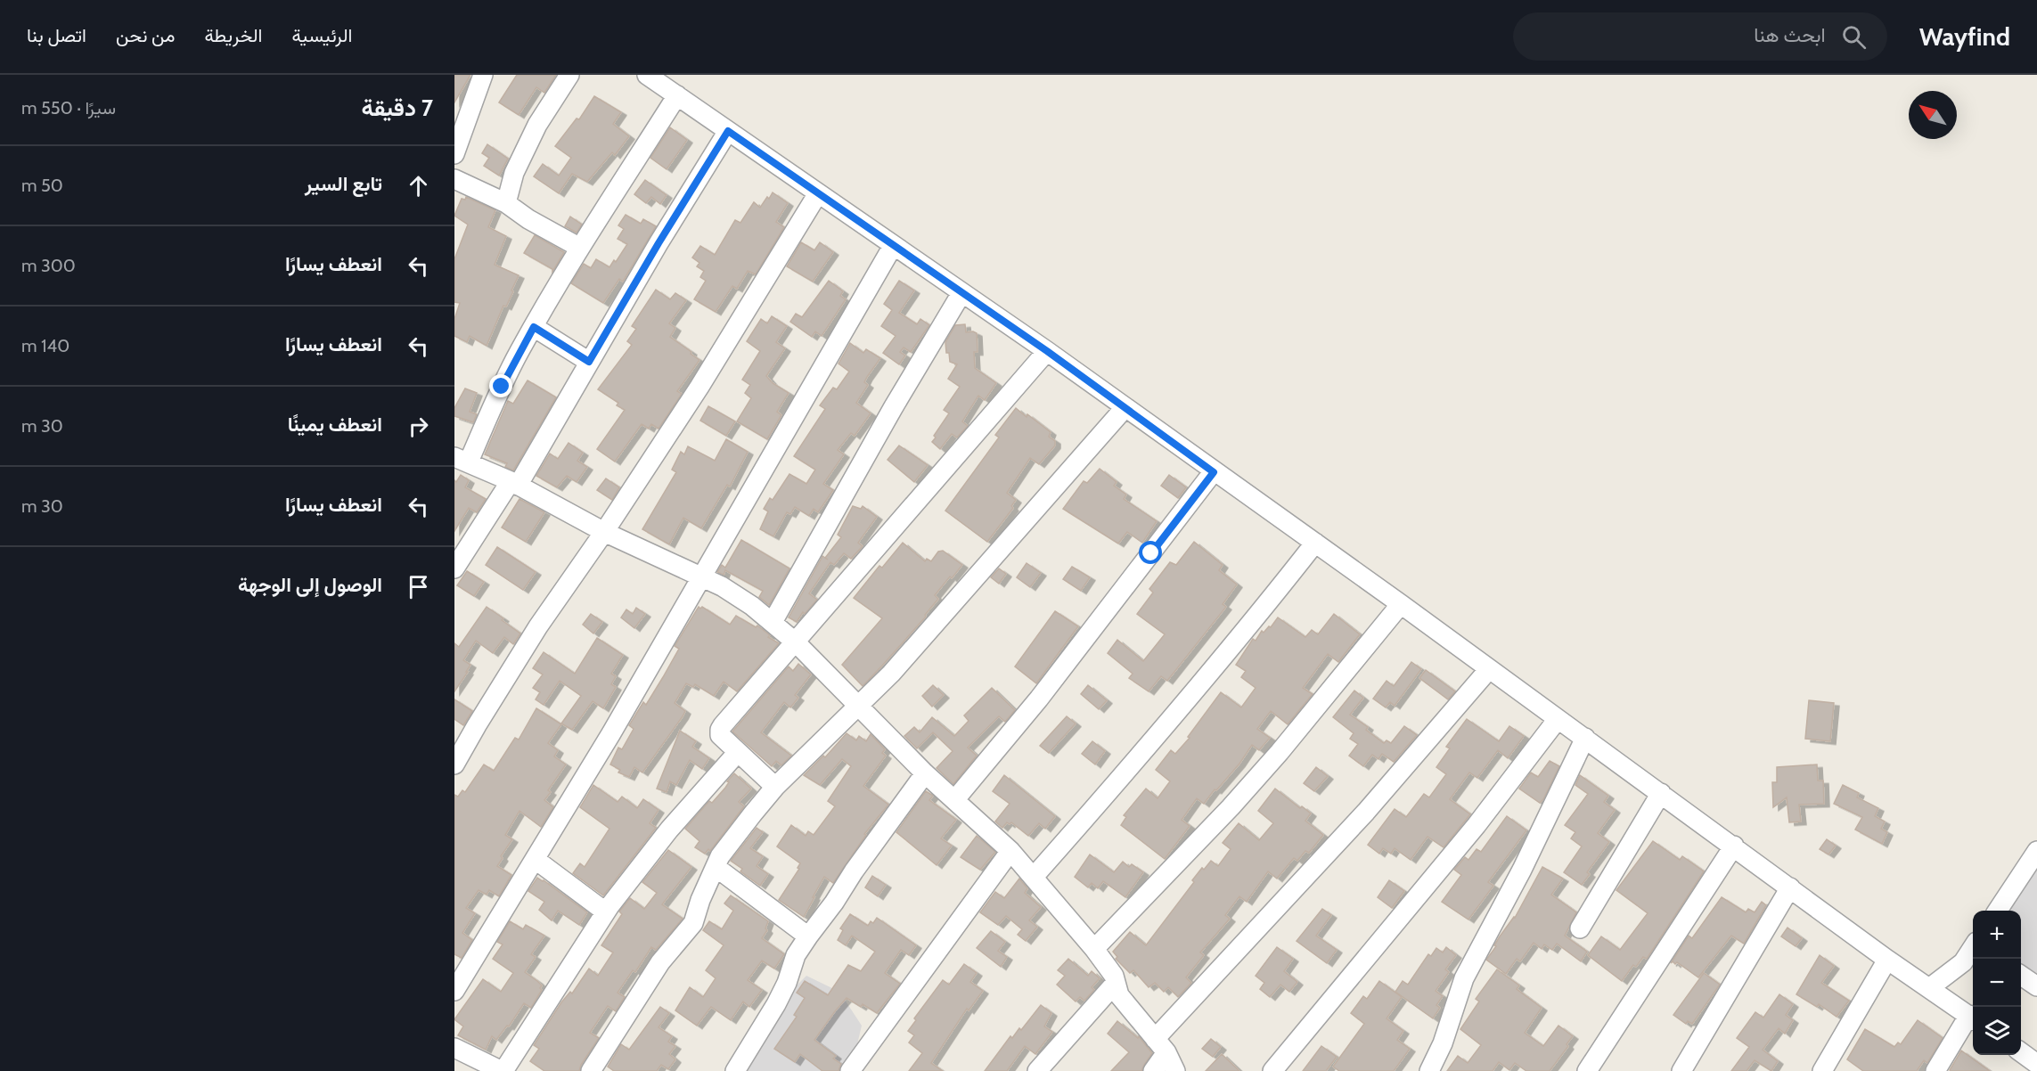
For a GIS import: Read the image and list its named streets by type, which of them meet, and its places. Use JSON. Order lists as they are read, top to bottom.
{
  "north": "top left",
  "page": {
    "header": "Wayfind",
    "search": "ابحث هنا",
    "nav": [
      "الرئيسية",
      "الخريطة",
      "من نحن",
      "اتصل بنا"
    ],
    "heading": ["7 دقيقة", "سيرًا · 550 m"],
    "list": [
      ["تابع السير", "50 m"],
      ["انعطف يسارًا", "300 m"],
      ["انعطف يسارًا", "140 m"],
      ["انعطف يمينًا", "30 m"],
      ["انعطف يسارًا", "30 m"],
      "الوصول إلى الوجهة"
    ],
    "map_buttons": ["+", "−"]
  }
}
